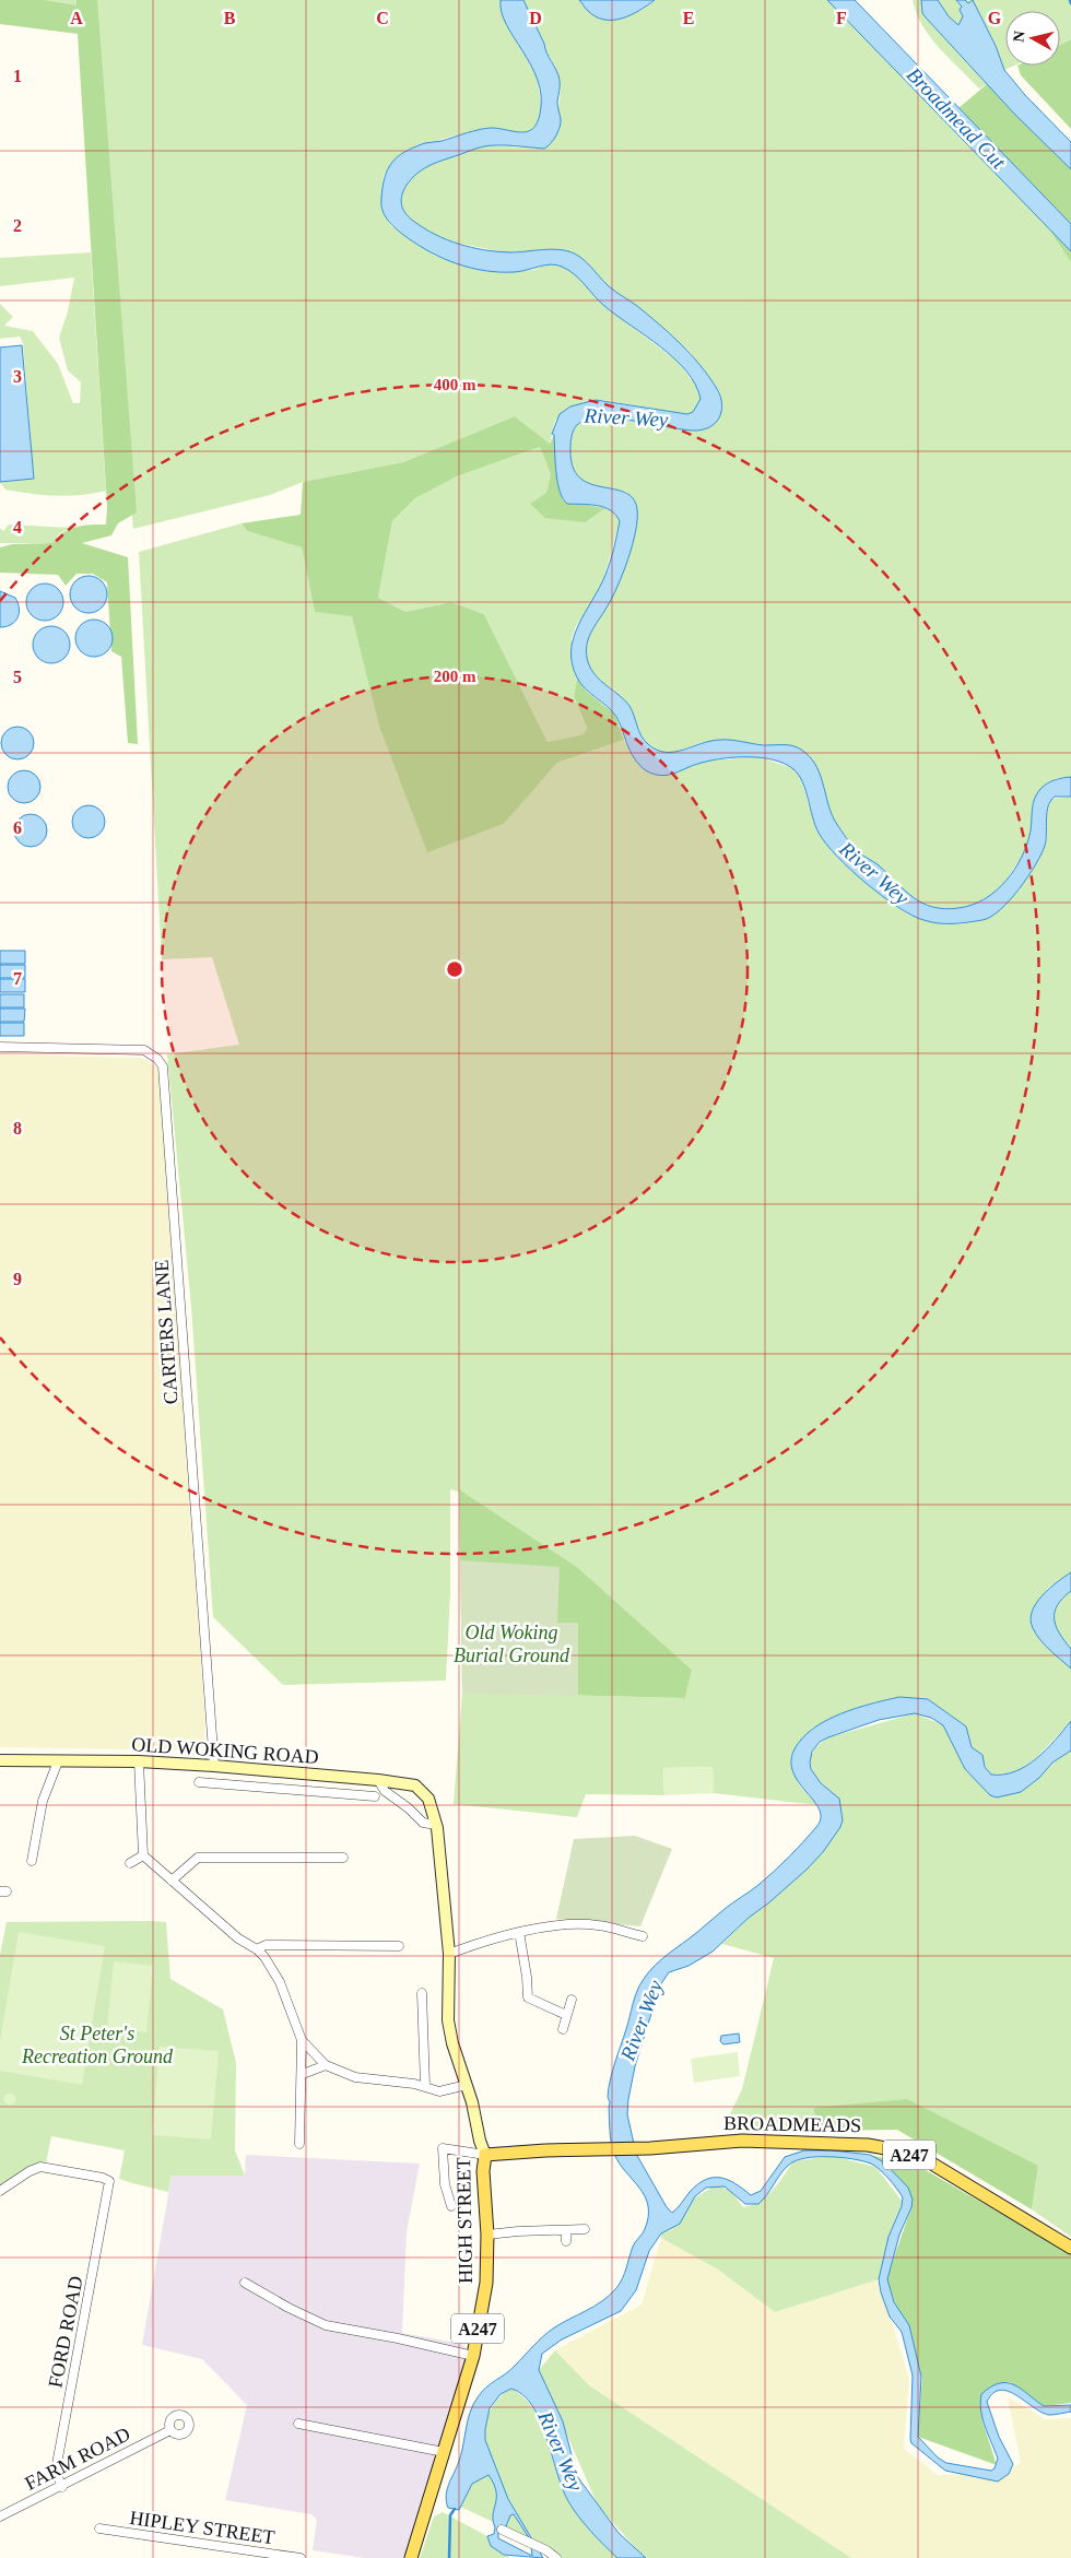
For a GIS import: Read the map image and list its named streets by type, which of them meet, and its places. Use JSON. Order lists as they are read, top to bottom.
{
  "streets": {
    "main road": [
      "OLD WOKING ROAD",
      "BROADMEADS",
      "A247",
      "HIGH STREET"
    ],
    "street": [
      "CARTERS LANE",
      "FORD ROAD",
      "FARM ROAD",
      "HIPLEY STREET"
    ]
  },
  "crossings": [
    ["CARTERS LANE", "OLD WOKING ROAD"],
    ["OLD WOKING ROAD", "HIGH STREET"],
    ["BROADMEADS", "HIGH STREET"],
    ["FORD ROAD", "FARM ROAD"]
  ],
  "water": ["Broadmead Cut", "River Wey"],
  "parks": ["Old Woking Burial Ground", "St Peter's Recreation Ground"],
  "north": "left",
  "grid": {
    "columns": [
      "A",
      "B",
      "C",
      "D",
      "E",
      "F",
      "G"
    ],
    "rows": [
      "1",
      "2",
      "3",
      "4",
      "5",
      "6",
      "7",
      "8",
      "9"
    ]
  },
  "rings": ["400 m", "200 m"]
}
